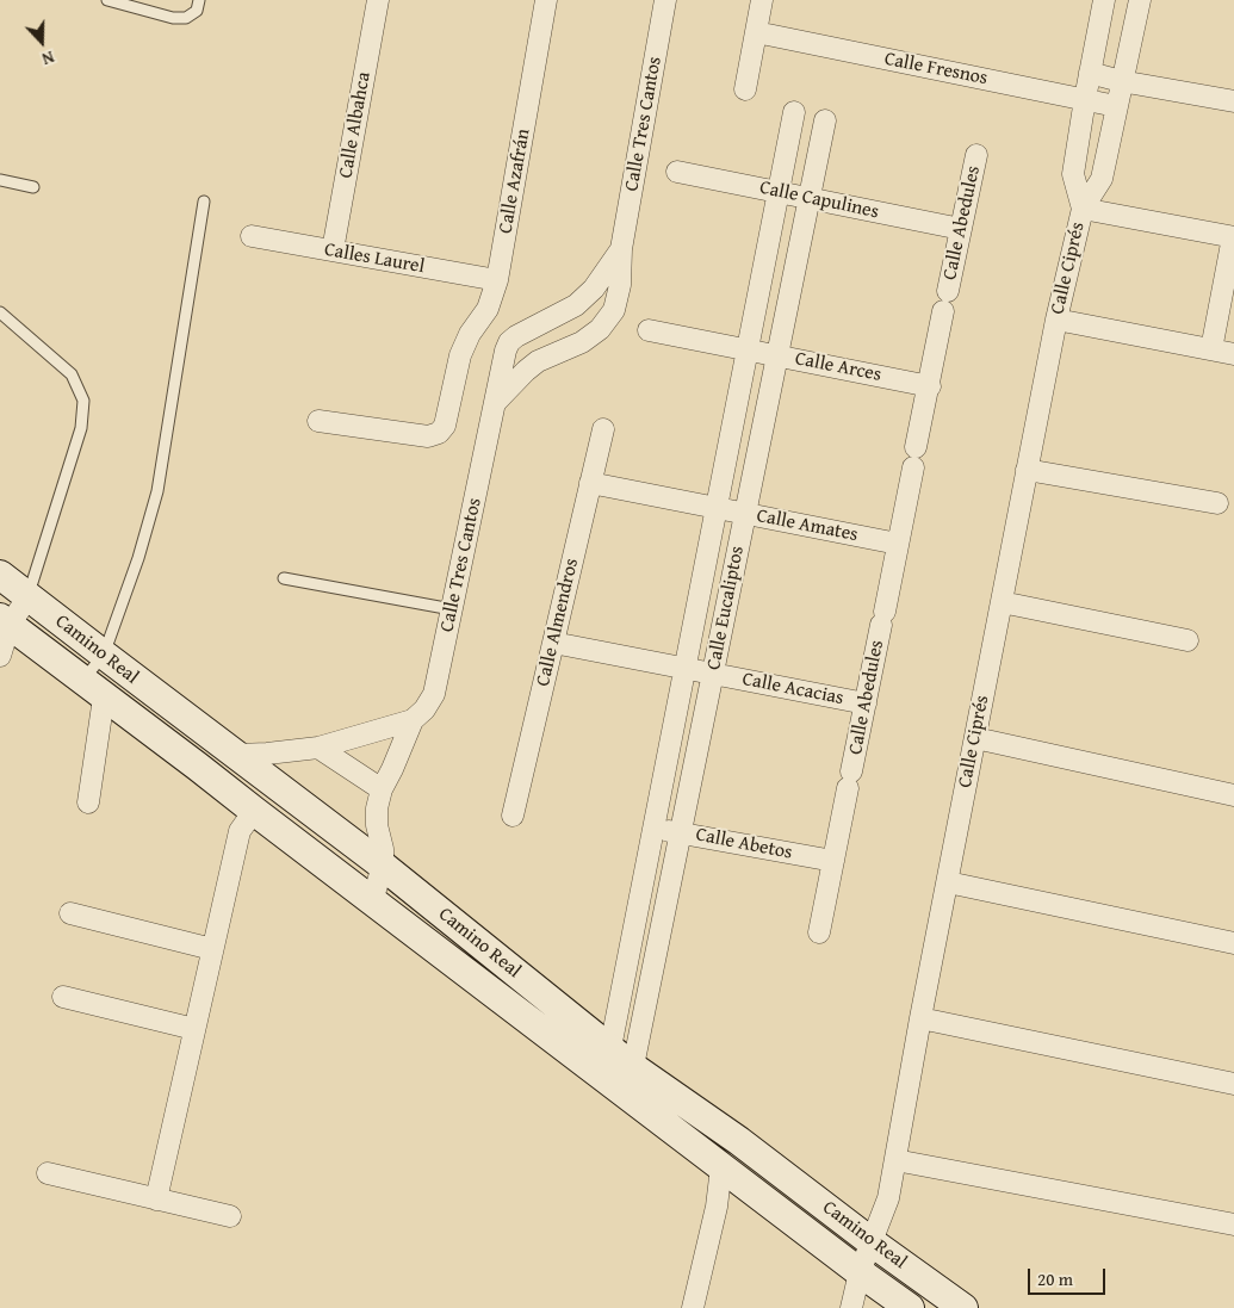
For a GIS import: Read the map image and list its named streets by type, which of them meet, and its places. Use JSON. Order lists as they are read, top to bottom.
{
  "streets": {
    "street": [
      "Calle Fresnos",
      "Calle Tres Cantos",
      "Calle Albahca",
      "Calle Azafrán",
      "Calle Capulines",
      "Calle Abedules",
      "Calles Laurel",
      "Calle Ciprés",
      "Calle Arces",
      "Calle Amates",
      "Calle Eucaliptos",
      "Calle Almendros",
      "Camino Real",
      "Calle Acacias",
      "Calle Abetos"
    ]
  },
  "crossings": [
    ["Calle Fresnos", "Calle Ciprés"],
    ["Calle Tres Cantos", "Camino Real"],
    ["Calle Albahca", "Calles Laurel"],
    ["Calle Azafrán", "Calles Laurel"],
    ["Calle Capulines", "Calle Abedules"],
    ["Calle Capulines", "Calle Eucaliptos"],
    ["Calle Abedules", "Calle Arces"],
    ["Calle Abedules", "Calle Amates"],
    ["Calle Abedules", "Calle Acacias"],
    ["Calle Abedules", "Calle Abetos"],
    ["Calle Ciprés", "Camino Real"],
    ["Calle Arces", "Calle Eucaliptos"],
    ["Calle Amates", "Calle Eucaliptos"],
    ["Calle Amates", "Calle Almendros"],
    ["Calle Eucaliptos", "Camino Real"],
    ["Calle Eucaliptos", "Calle Acacias"],
    ["Calle Eucaliptos", "Calle Abetos"],
    ["Calle Almendros", "Calle Acacias"]
  ],
  "scale_bar": "20 m",
  "north": "bottom"
}
